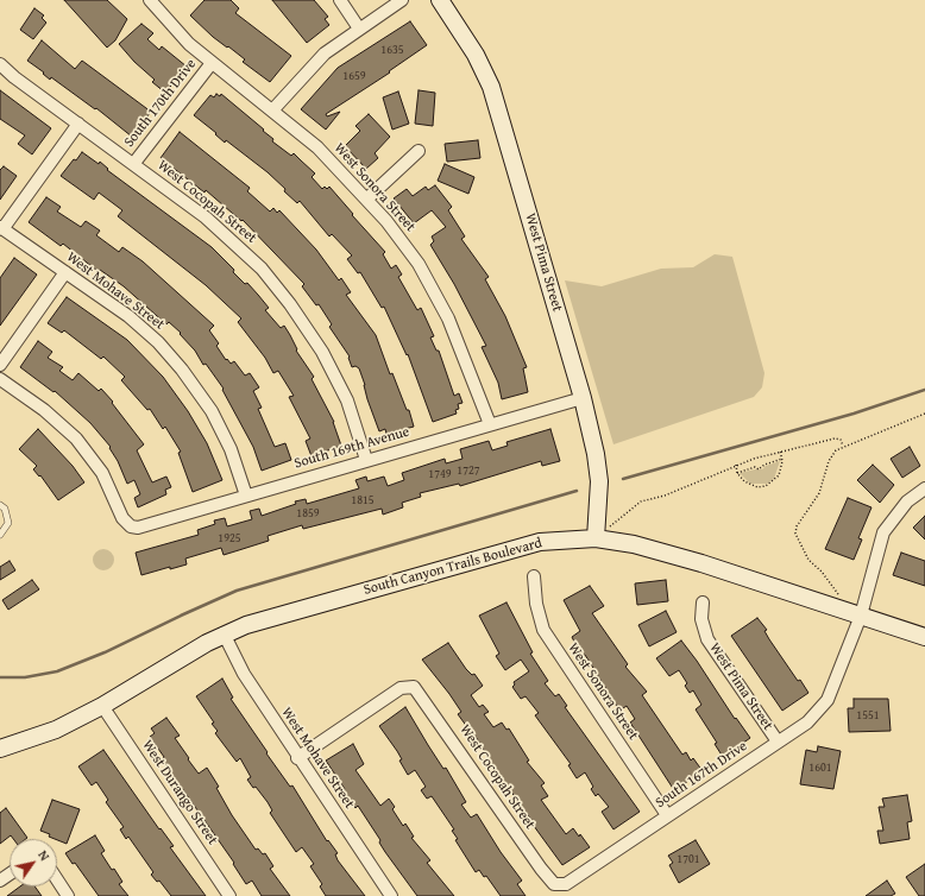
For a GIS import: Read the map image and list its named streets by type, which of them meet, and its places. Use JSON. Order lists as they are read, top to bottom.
{
  "streets": {
    "street": [
      "South 170th Drive",
      "West Sonora Street",
      "West Cocopah Street",
      "West Pima Street",
      "West Mohave Street",
      "South 169th Avenue",
      "South Canyon Trails Boulevard",
      "South 167th Drive",
      "West Durango Street"
    ]
  },
  "crossings": [
    ["South 170th Drive", "West Sonora Street"],
    ["South 170th Drive", "West Cocopah Street"],
    ["West Sonora Street", "South 169th Avenue"],
    ["West Sonora Street", "South 167th Drive"],
    ["West Cocopah Street", "West Mohave Street"],
    ["West Cocopah Street", "South 169th Avenue"],
    ["West Cocopah Street", "South 167th Drive"],
    ["West Pima Street", "South 169th Avenue"],
    ["West Pima Street", "South Canyon Trails Boulevard"],
    ["West Pima Street", "South 167th Drive"],
    ["West Mohave Street", "South 169th Avenue"],
    ["West Mohave Street", "South Canyon Trails Boulevard"],
    ["South Canyon Trails Boulevard", "South 167th Drive"],
    ["South Canyon Trails Boulevard", "West Durango Street"]
  ],
  "house_numbers": [
    "1635",
    "1659",
    "1727",
    "1749",
    "1815",
    "1859",
    "1925",
    "1551",
    "1601",
    "1701"
  ],
  "north": "top right"
}
